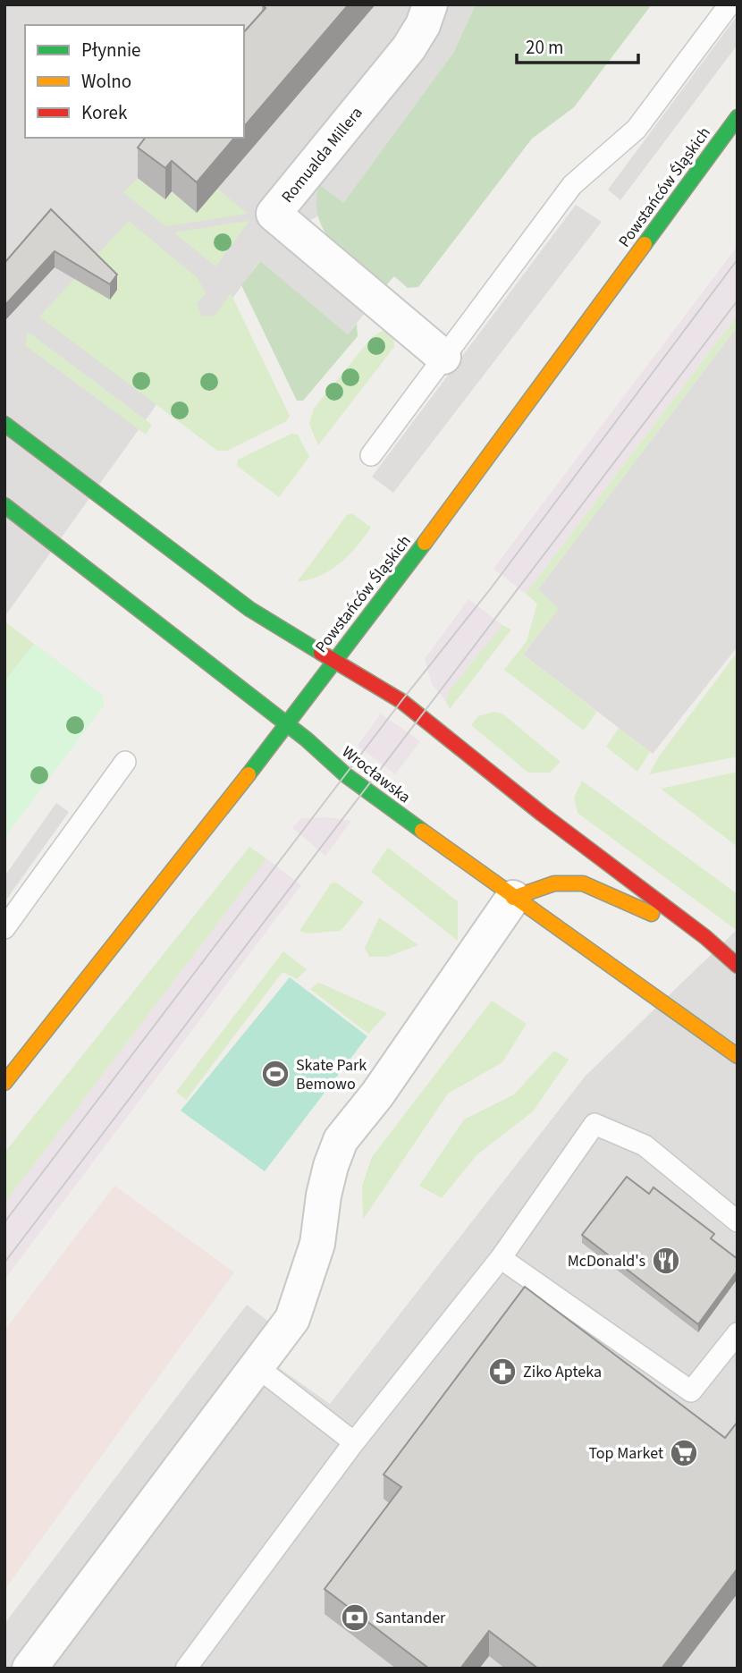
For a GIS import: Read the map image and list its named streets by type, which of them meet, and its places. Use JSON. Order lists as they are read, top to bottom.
{
  "streets": {
    "street": ["Romualda Millera", "Powstańców Śląskich", "Wrocławska"]
  },
  "crossings": [
    ["Powstańców Śląskich", "Wrocławska"]
  ],
  "places": {
    "sports": ["Skate Park Bemowo"],
    "restaurant": ["McDonald's"],
    "pharmacy": ["Ziko Apteka"],
    "supermarket": ["Top Market"],
    "bank": ["Santander"]
  },
  "legend": ["Płynnie", "Wolno", "Korek"],
  "scale_bar": "20 m"
}
